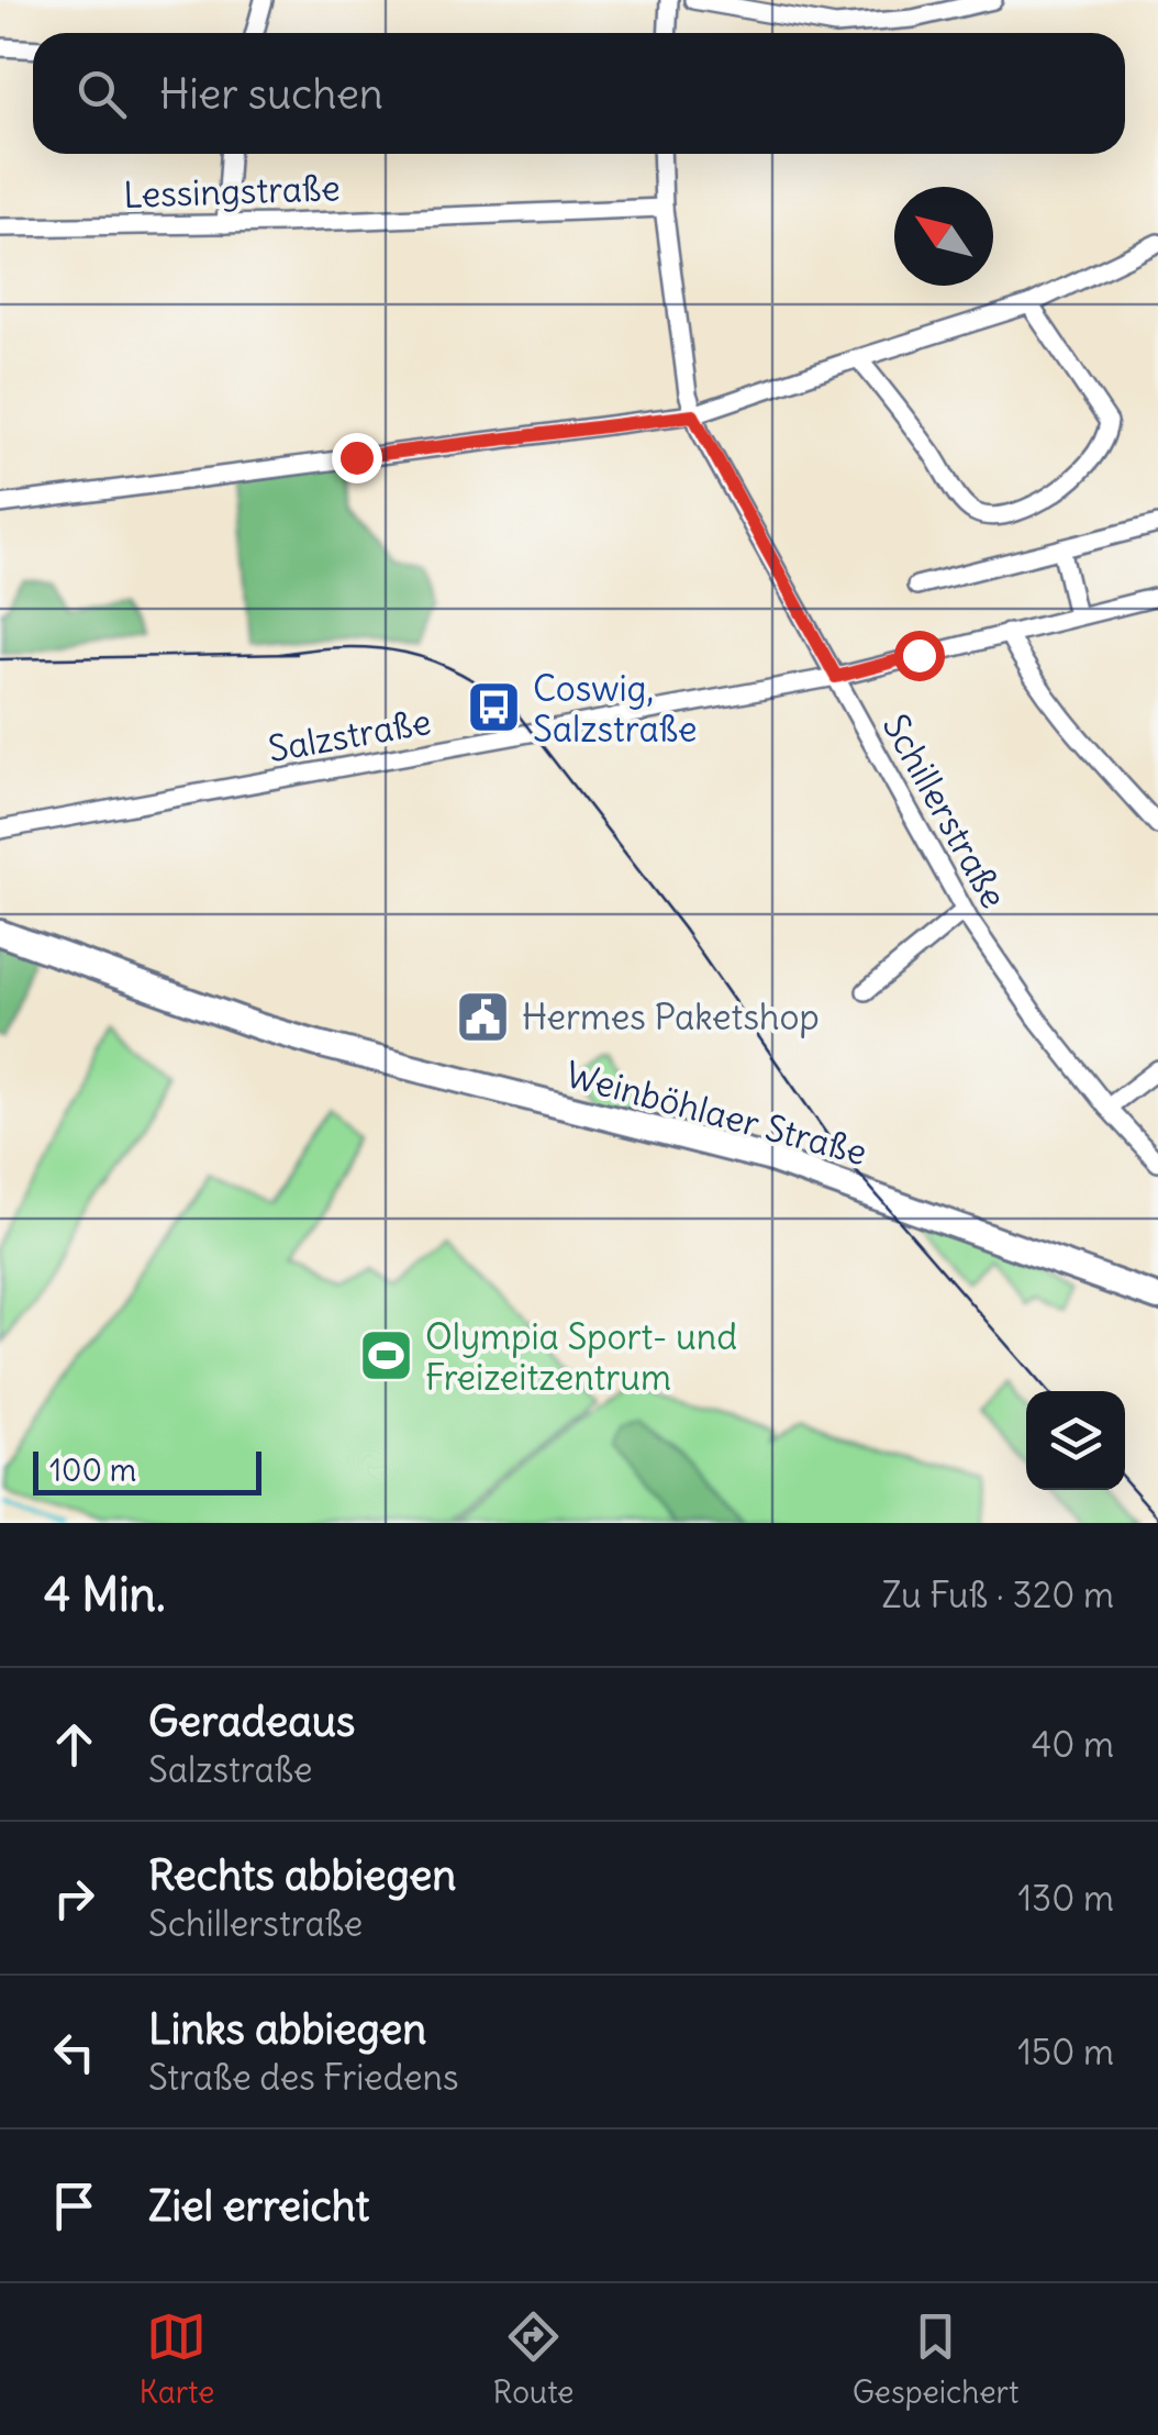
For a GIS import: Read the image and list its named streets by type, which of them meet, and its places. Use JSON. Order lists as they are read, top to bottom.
{
  "streets": {
    "main road": ["Weinböhlaer Straße"],
    "street": ["Lessingstraße", "Salzstraße", "Schillerstraße"]
  },
  "crossings": [
    ["Lessingstraße", "Schillerstraße"],
    ["Salzstraße", "Schillerstraße"]
  ],
  "places": {
    "bus stop": ["Coswig, Salzstraße"],
    "public building": ["Hermes Paketshop"],
    "sports": ["Olympia Sport- und Freizeitzentrum"]
  },
  "scale_bar": "100 m",
  "north": "top left",
  "page": {
    "search": "Hier suchen",
    "scale": "100 m",
    "heading": ["4 Min.", "Zu Fuß · 320 m"],
    "list": [
      ["Geradeaus", "Salzstraße", "40 m"],
      ["Rechts abbiegen", "Schillerstraße", "130 m"],
      ["Links abbiegen", "Straße des Friedens", "150 m"],
      "Ziel erreicht"
    ],
    "nav": ["Karte", "Route", "Gespeichert"]
  }
}
